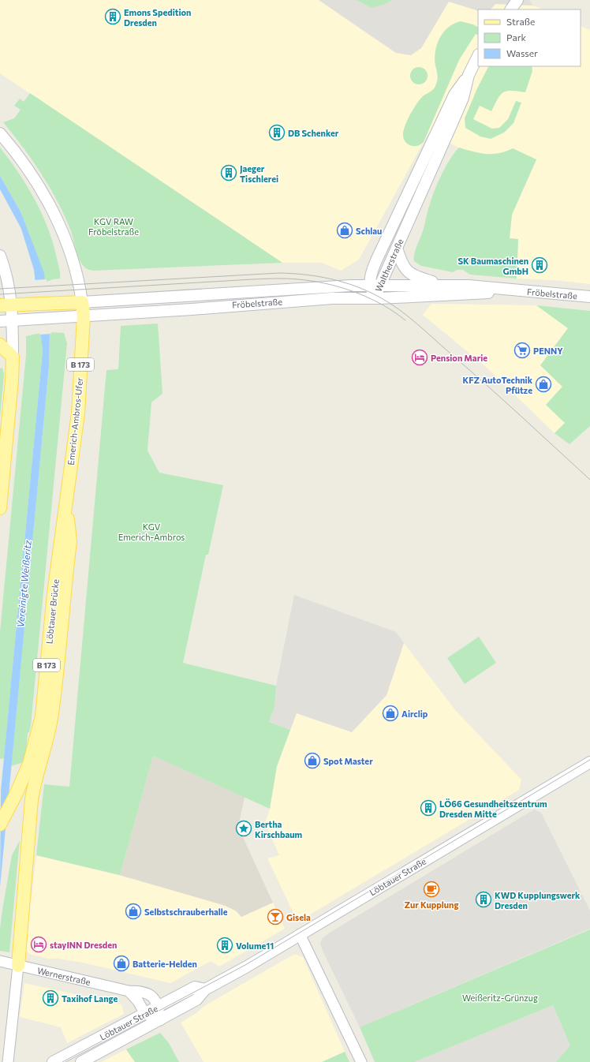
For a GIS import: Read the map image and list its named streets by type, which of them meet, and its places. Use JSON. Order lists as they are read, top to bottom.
{
  "streets": {
    "main road": [
      "Waltherstraße",
      "Fröbelstraße",
      "B 173",
      "Emerich-Ambros-Ufer",
      "Löbtauer Brücke",
      "Löbtauer Straße"
    ],
    "street": ["Wernerstraße"]
  },
  "crossings": [
    ["Waltherstraße", "Fröbelstraße"],
    ["Fröbelstraße", "Emerich-Ambros-Ufer"],
    ["Emerich-Ambros-Ufer", "Löbtauer Brücke"],
    ["Löbtauer Straße", "Wernerstraße"]
  ],
  "water": ["Vereinigte Weißeritz"],
  "parks": ["KGV RAW Fröbelstraße", "KGV Emerich-Ambros", "Weißeritz-Grünzug"],
  "places": {
    "building": [
      "Emons Spedition Dresden",
      "DB Schenker",
      "Jaeger Tischlerei",
      "SK Baumaschinen GmbH",
      "LÖ66 Gesundheitszentrum Dresden Mitte",
      "KWD Kupplungswerk Dresden",
      "Volume11",
      "Taxihof Lange"
    ],
    "shop": [
      "Schlau",
      "KFZ AutoTechnik Pfütze",
      "Airclip",
      "Spot Master",
      "Selbstschrauberhalle",
      "Batterie-Helden"
    ],
    "supermarket": ["PENNY"],
    "hotel": ["Pension Marie", "stayINN Dresden"],
    "place": ["Bertha Kirschbaum"],
    "cafe": ["Zur Kupplung"],
    "bar": ["Gisela"]
  },
  "legend": ["Straße", "Park", "Wasser"]
}
